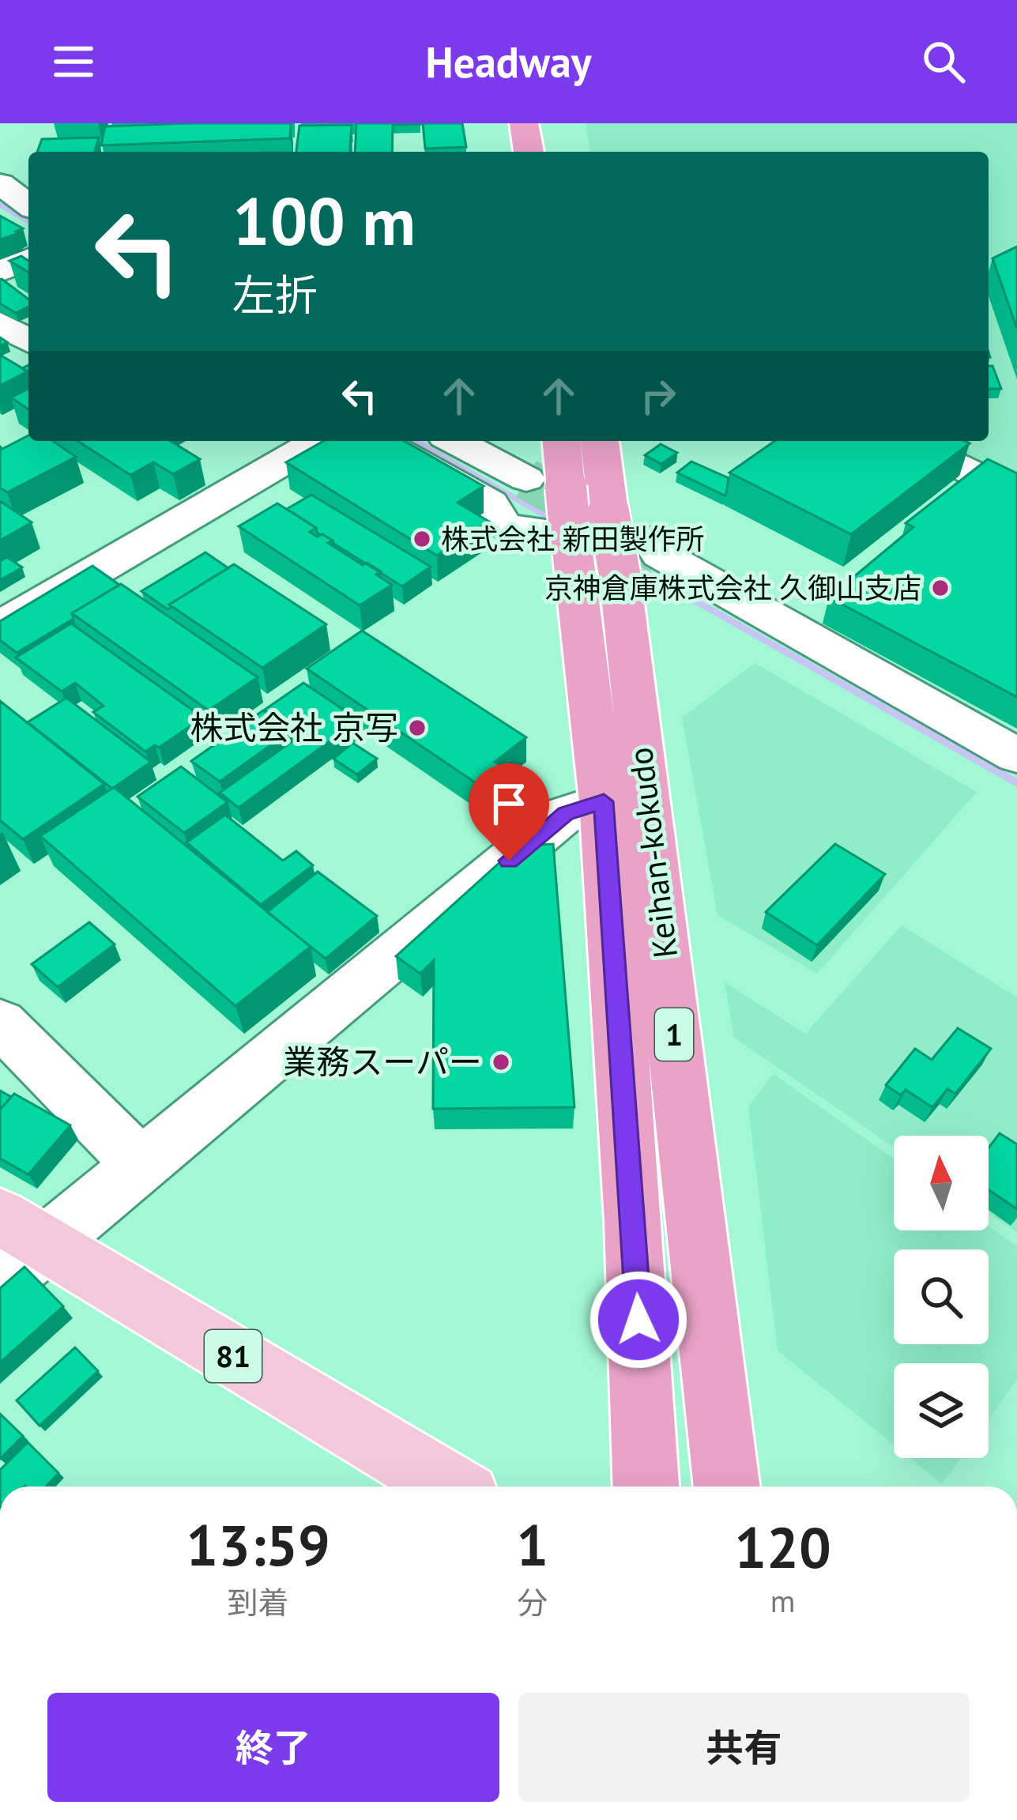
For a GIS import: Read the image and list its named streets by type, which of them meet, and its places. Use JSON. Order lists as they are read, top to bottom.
{
  "streets": {
    "highway": ["Keihan-kokudo", "1"],
    "main road": ["81"]
  },
  "places": [
    "株式会社 新田製作所",
    "京神倉庫株式会社 久御山支店",
    "株式会社 京写",
    "業務スーパー"
  ],
  "north": "top",
  "page": {
    "header": "Headway",
    "turn": ["100 m", "左折"],
    "eta": [
      "13:59",
      "到着",
      "1",
      "分",
      "120",
      "m"
    ],
    "buttons": ["終了", "共有"]
  }
}
